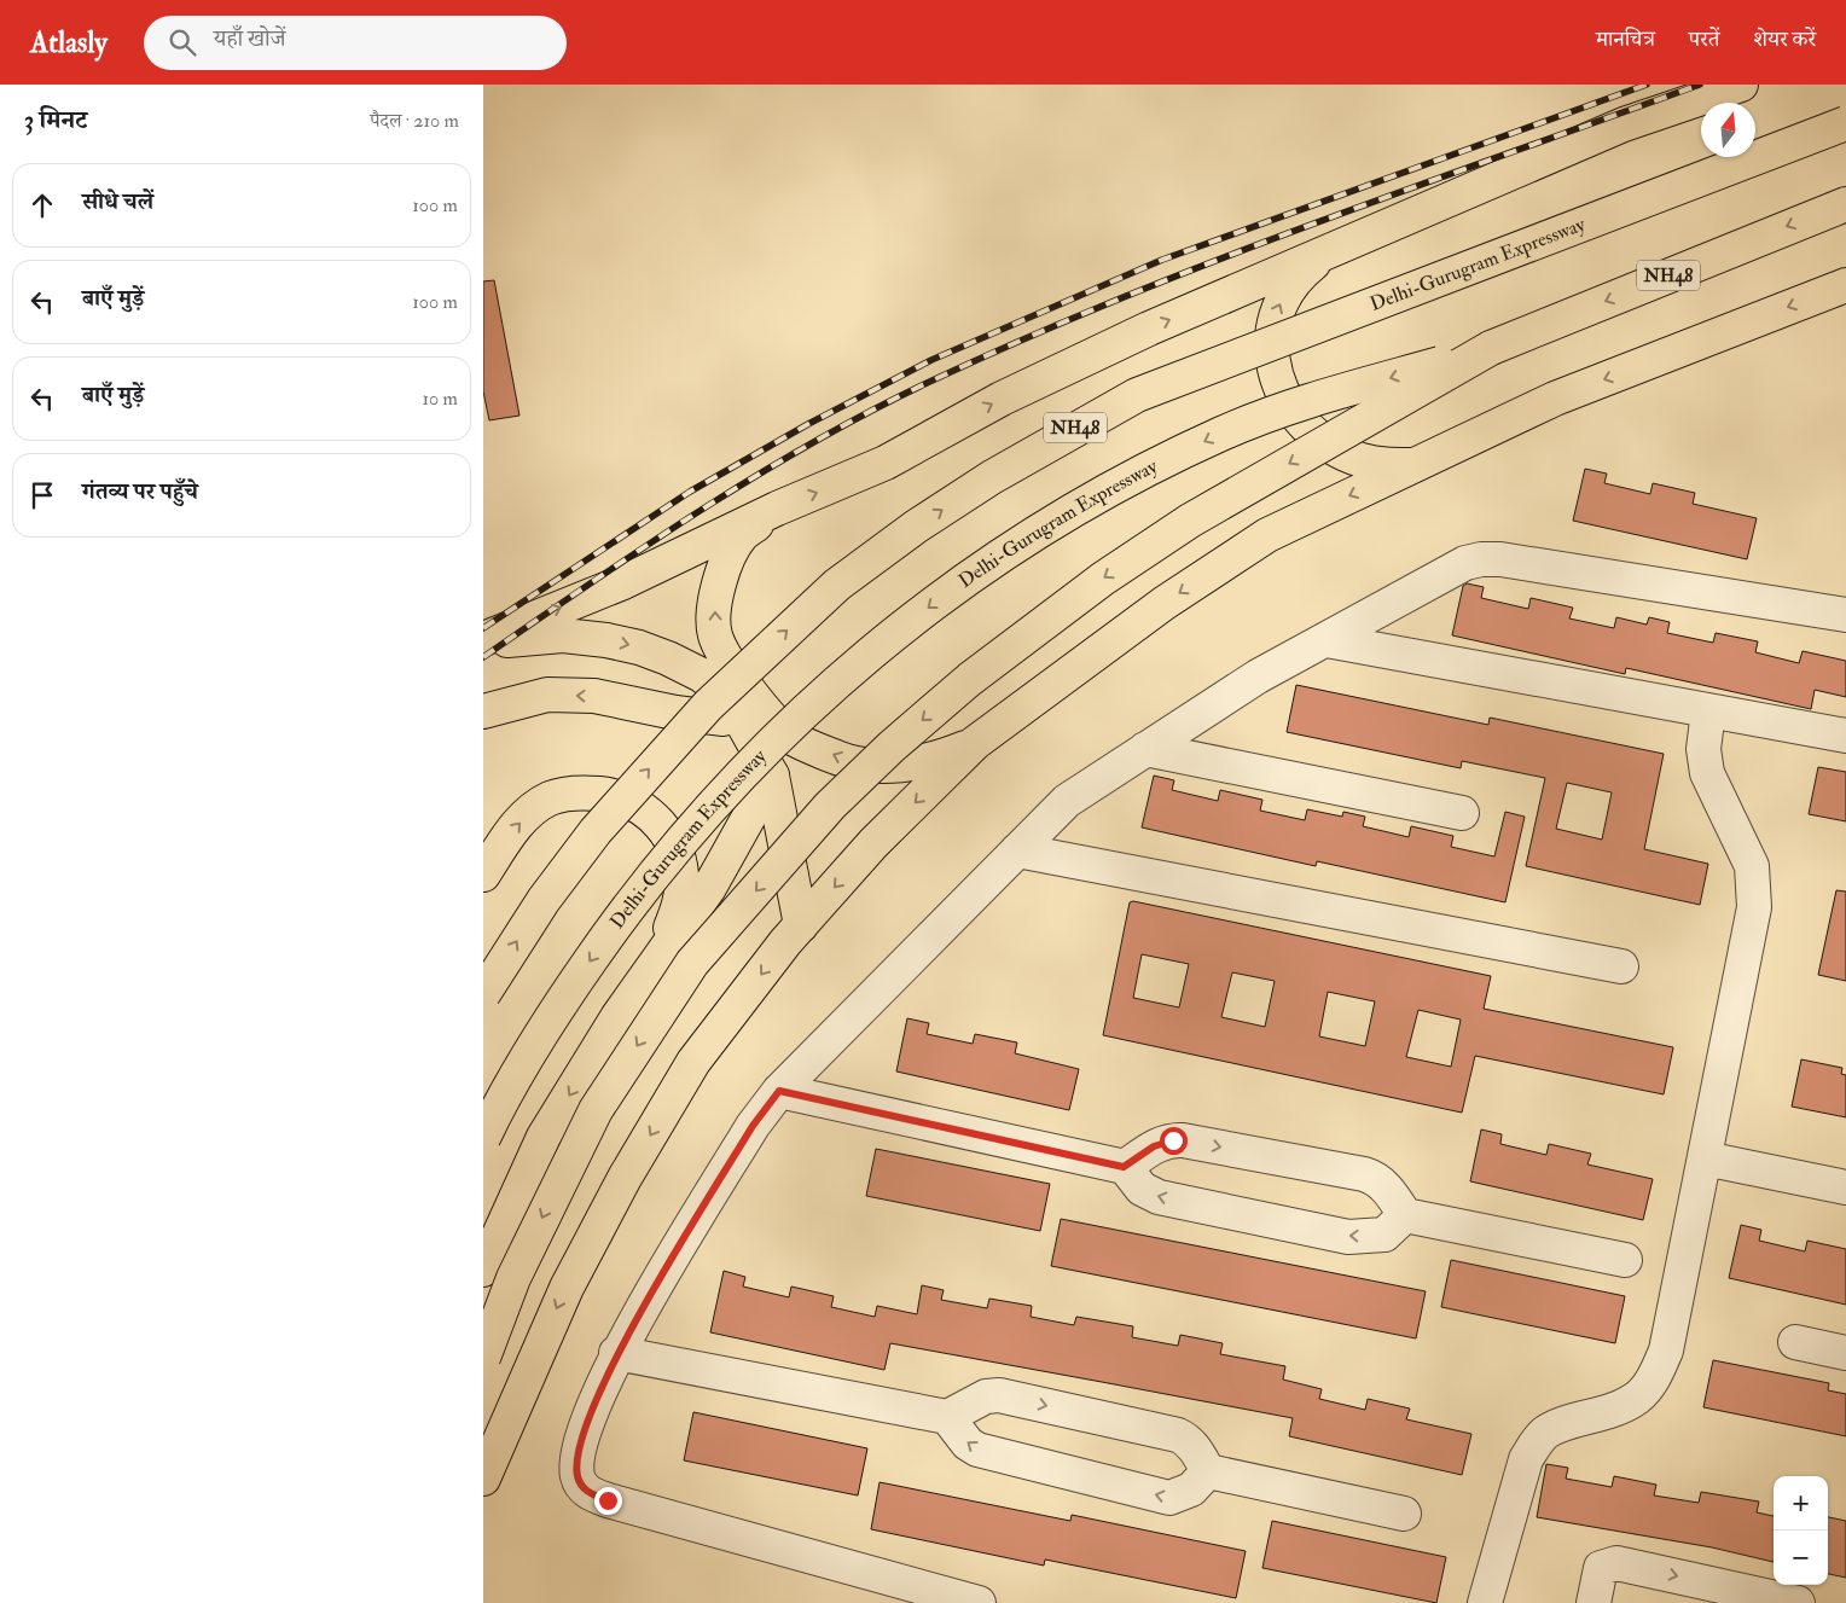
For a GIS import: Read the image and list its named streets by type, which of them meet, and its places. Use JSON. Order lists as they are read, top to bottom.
{
  "streets": {
    "main road": ["Delhi-Gurugram Expressway", "NH48"]
  },
  "north": "top",
  "page": {
    "header": "Atlasly",
    "search": "यहाँ खोजें",
    "nav": ["मानचित्र", "परतें", "शेयर करें"],
    "heading": ["3 मिनट", "पैदल · 210 m"],
    "list": [
      ["सीधे चलें", "100 m"],
      ["बाएँ मुड़ें", "100 m"],
      ["बाएँ मुड़ें", "10 m"],
      "गंतव्य पर पहुँचे"
    ],
    "map_buttons": ["+", "−"]
  }
}
